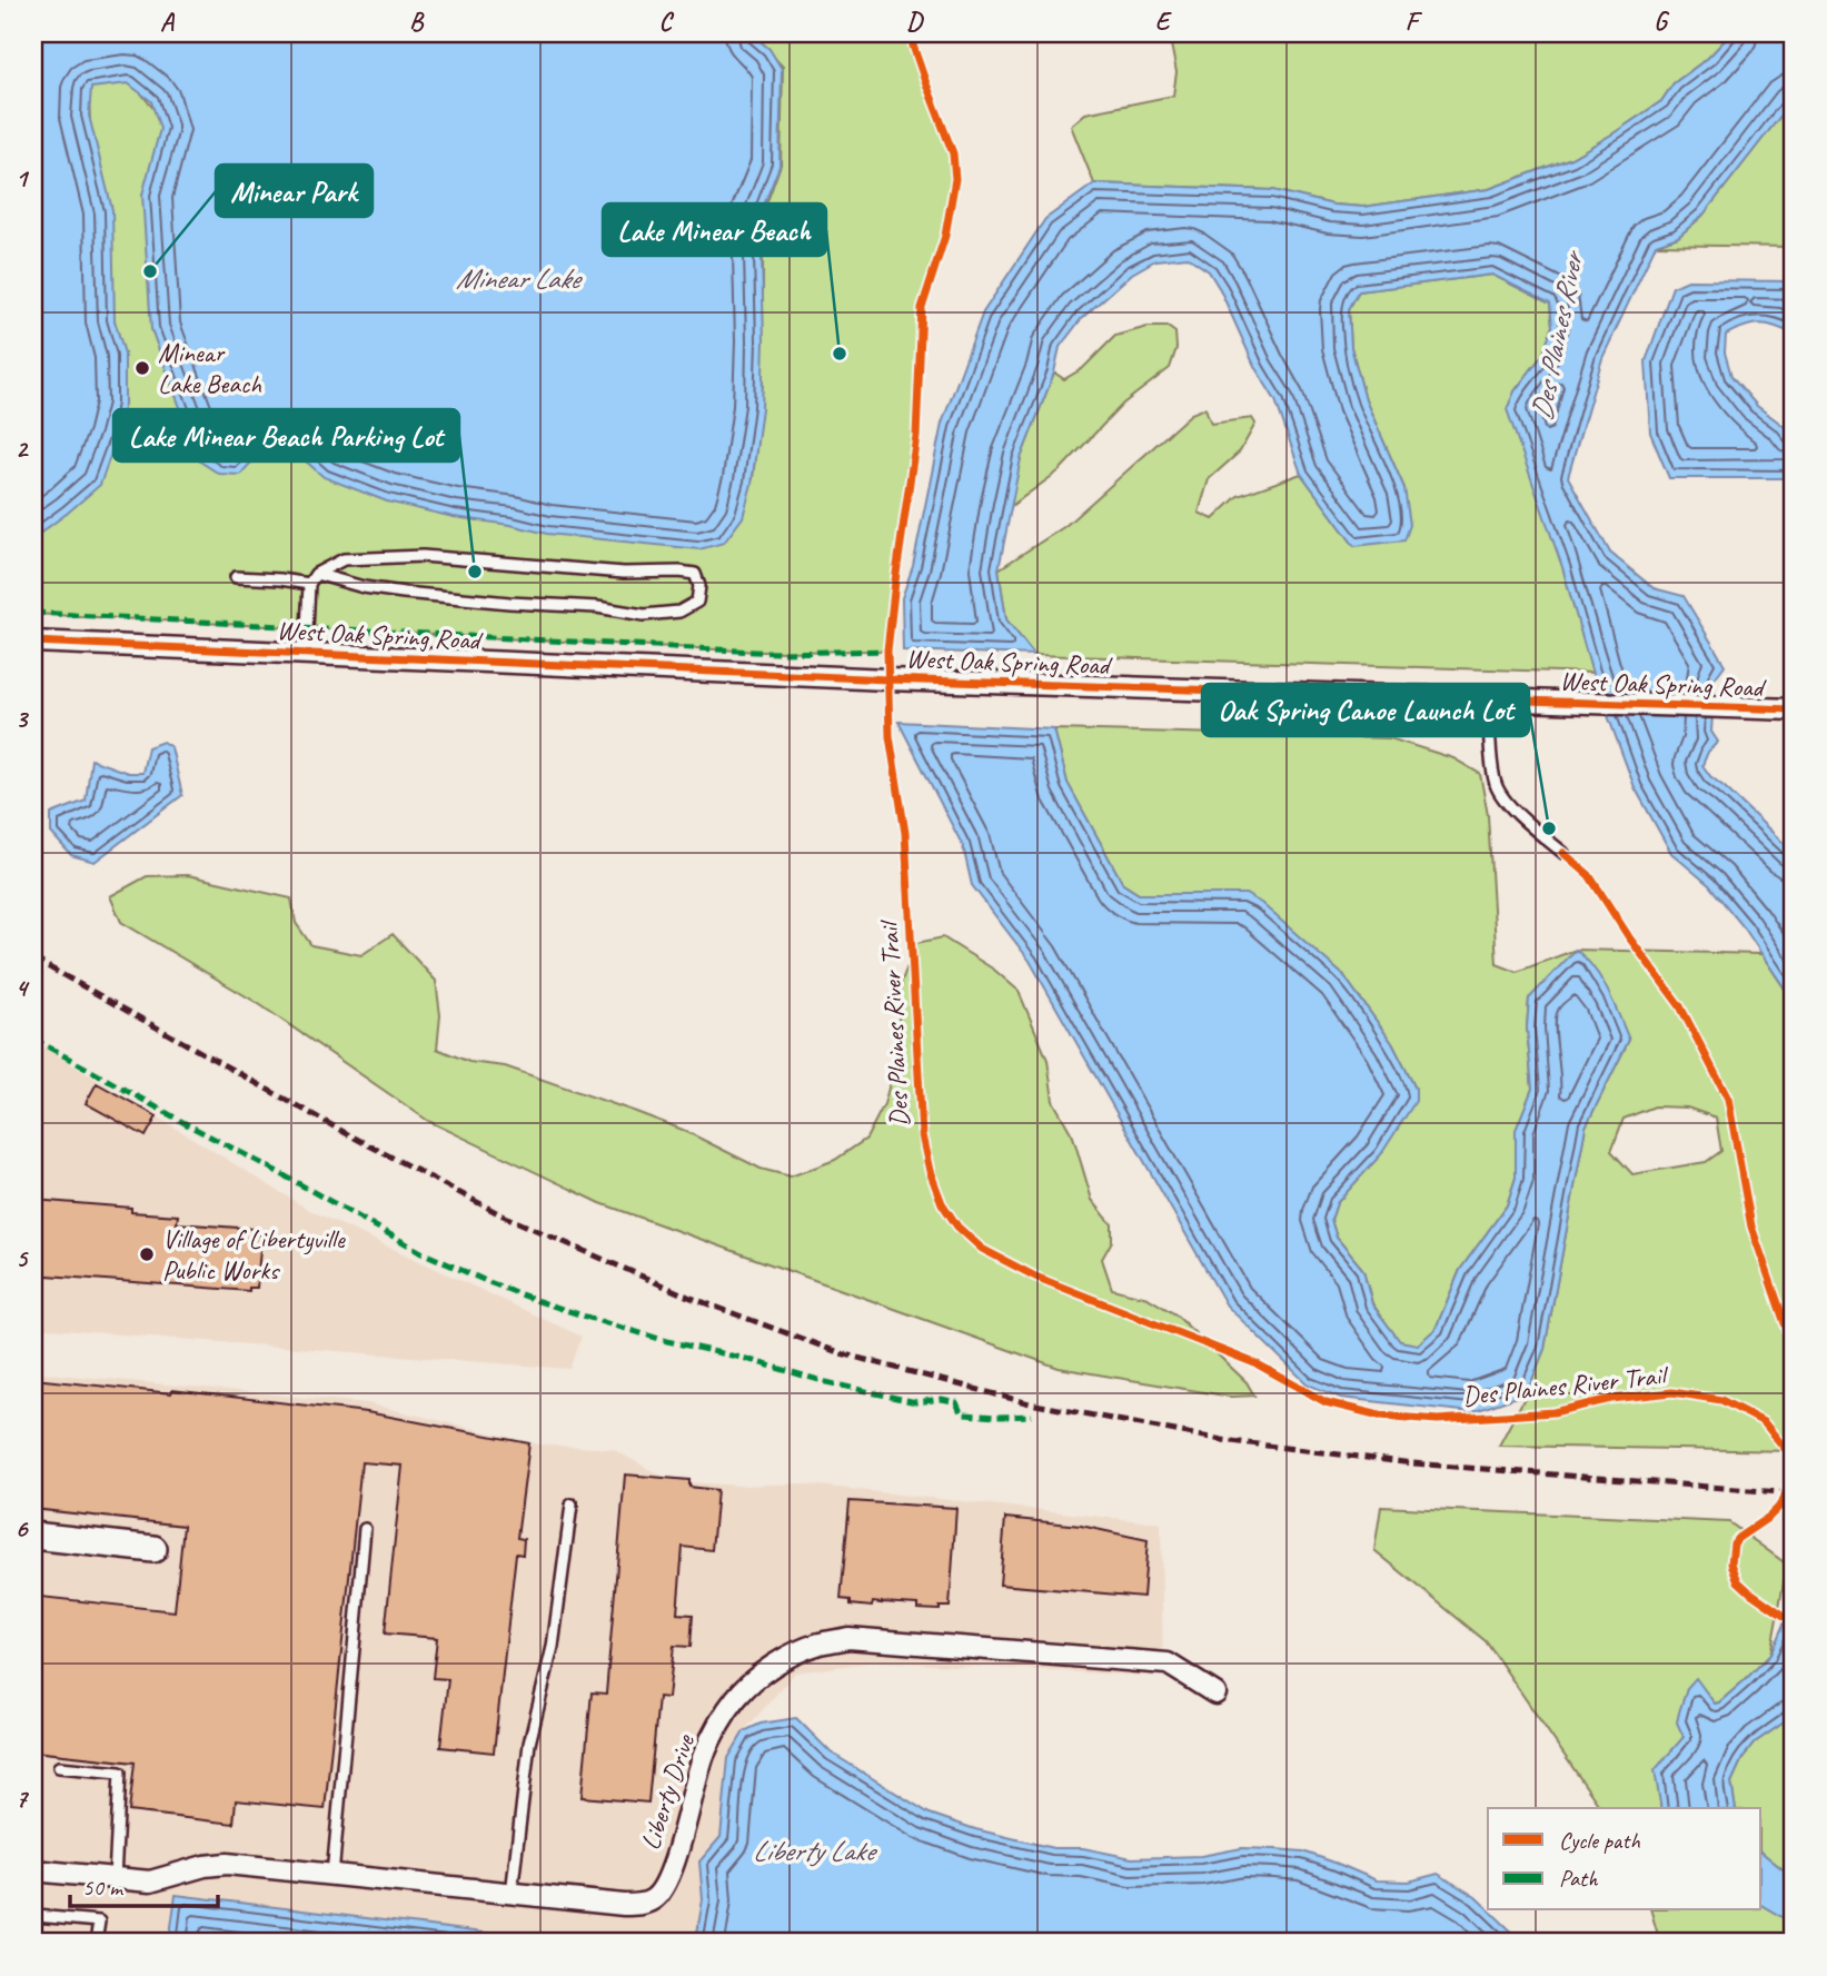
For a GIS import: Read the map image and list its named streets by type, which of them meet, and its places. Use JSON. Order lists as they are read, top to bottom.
{
  "streets": {
    "street": ["West Oak Spring Road", "Liberty Drive"],
    "cycle path": ["Des Plaines River Trail"]
  },
  "water": ["Minear Lake", "Des Plaines River", "Liberty Lake"],
  "places": [
    "Minear Park",
    "Lake Minear Beach",
    "Minear Lake Beach",
    "Lake Minear Beach Parking Lot",
    "Oak Spring Canoe Launch Lot",
    "Village of Libertyville Public Works"
  ],
  "legend": ["Cycle path", "Path"],
  "scale_bar": "50 m",
  "grid": {
    "columns": [
      "A",
      "B",
      "C",
      "D",
      "E",
      "F",
      "G"
    ],
    "rows": [
      "1",
      "2",
      "3",
      "4",
      "5",
      "6",
      "7"
    ]
  }
}
